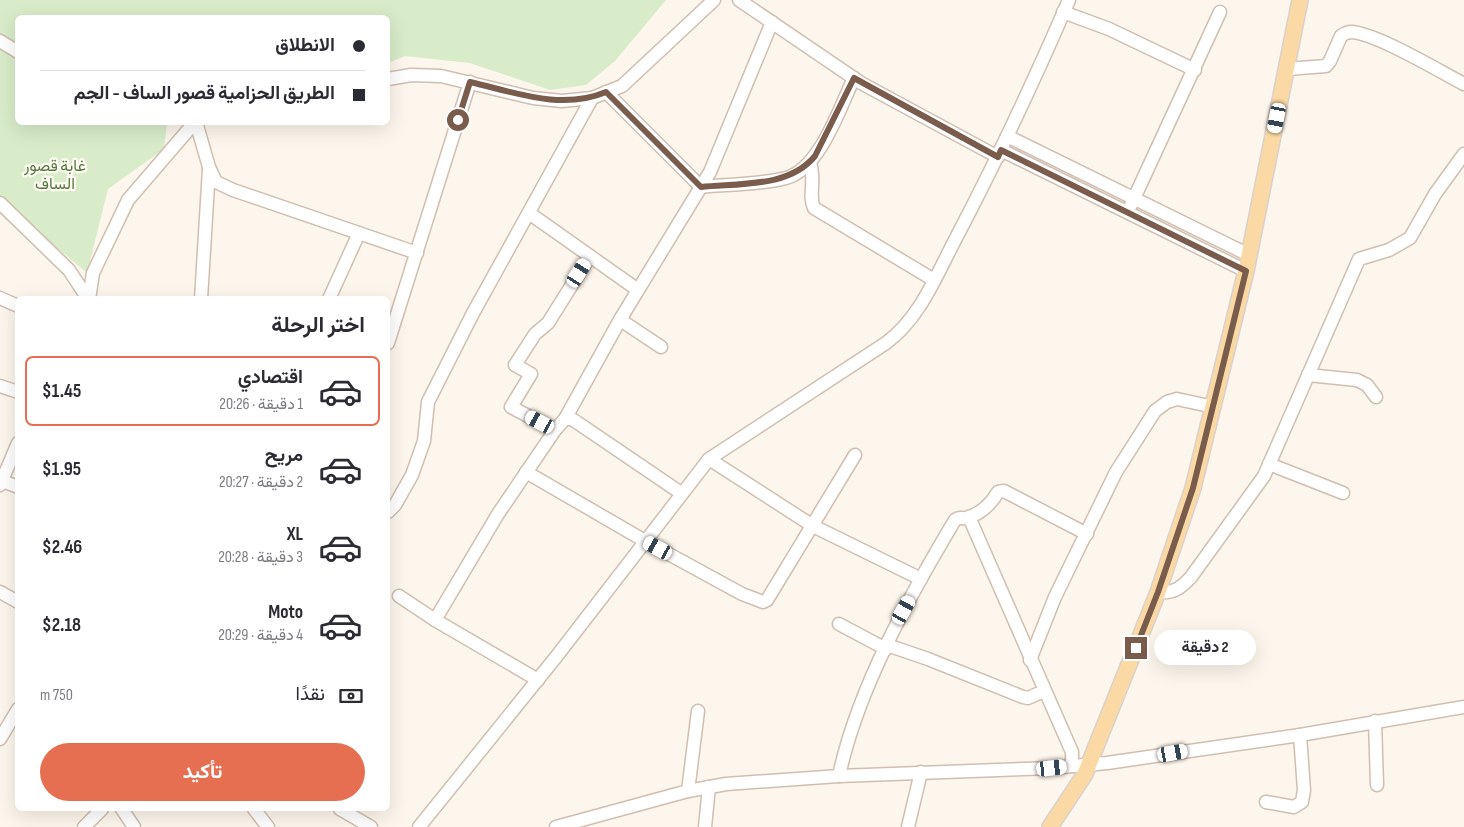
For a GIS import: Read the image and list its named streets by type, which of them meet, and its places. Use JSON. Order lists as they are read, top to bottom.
{
  "parks": ["غابة قصور الساف"],
  "page": {
    "banner": ["الانطلاق", "الطريق الحزامية قصور الساف - الجم"],
    "heading": "اختر الرحلة",
    "list": [
      {
        "name": "اقتصادي",
        "note": "1 دقيقة · 20:26",
        "value": "$1.45"
      },
      {
        "name": "مريح",
        "note": "2 دقيقة · 20:27",
        "value": "$1.95"
      },
      {
        "name": "XL",
        "note": "3 دقيقة · 20:28",
        "value": "$2.46"
      },
      {
        "name": "Moto",
        "note": "4 دقيقة · 20:29",
        "value": "$2.18"
      }
    ],
    "bubble": "2 دقيقة",
    "pay": ["نقدًا", "750 m"],
    "buttons": "تأكيد"
  }
}
